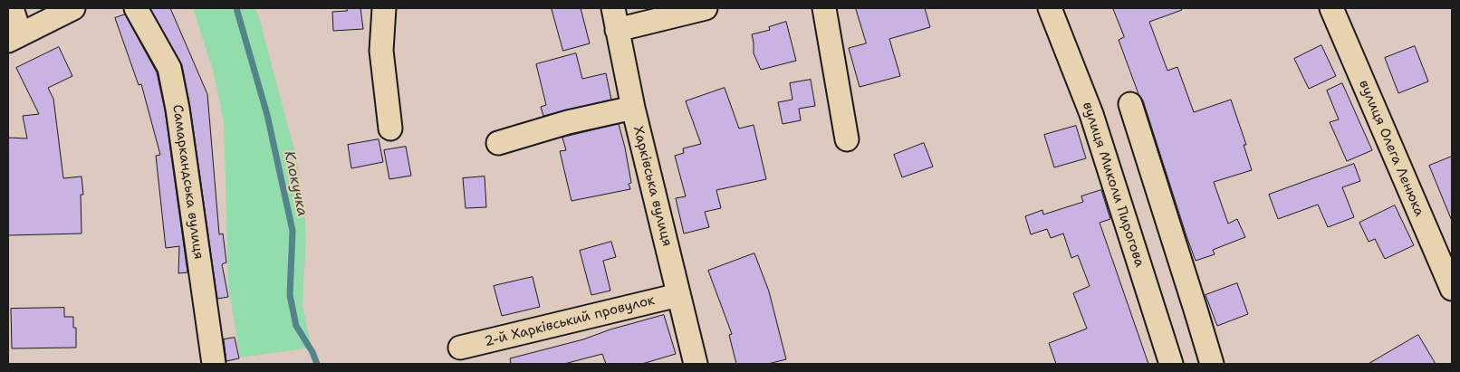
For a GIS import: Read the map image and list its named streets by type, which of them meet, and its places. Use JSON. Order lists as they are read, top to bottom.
{
  "streets": {
    "street": [
      "вулиця Олега Ленюка",
      "Самаркандська вулиця",
      "вулиця Миколи Пирогова",
      "Харківська вулиця",
      "2-й Харківський провулок"
    ]
  },
  "crossings": [
    ["Харківська вулиця", "2-й Харківський провулок"]
  ],
  "water": ["Клокучка"]
}
